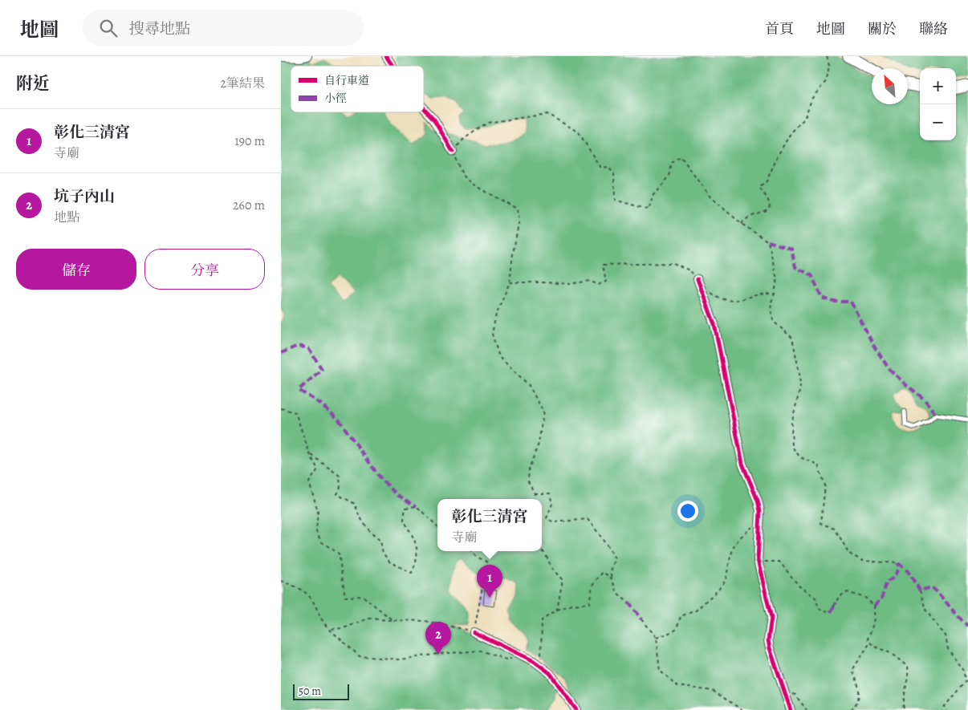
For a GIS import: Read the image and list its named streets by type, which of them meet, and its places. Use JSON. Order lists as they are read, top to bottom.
{
  "legend": ["自行車道", "小徑"],
  "scale_bar": "50 m",
  "north": "top left",
  "page": {
    "header": "地圖",
    "search": "搜尋地點",
    "nav": [
      "首頁",
      "地圖",
      "關於",
      "聯絡"
    ],
    "heading": ["附近", "2筆結果"],
    "map_buttons": ["+", "−"],
    "list": [
      {
        "mark": "1",
        "name": "彰化三清宮",
        "note": "寺廟",
        "value": "190 m"
      },
      {
        "mark": "2",
        "name": "坑子內山",
        "note": "地點",
        "value": "260 m"
      }
    ],
    "buttons": ["儲存", "分享"],
    "popup": ["彰化三清宮", "寺廟"],
    "pins": ["1", "2"],
    "scale": "50 m"
  }
}
